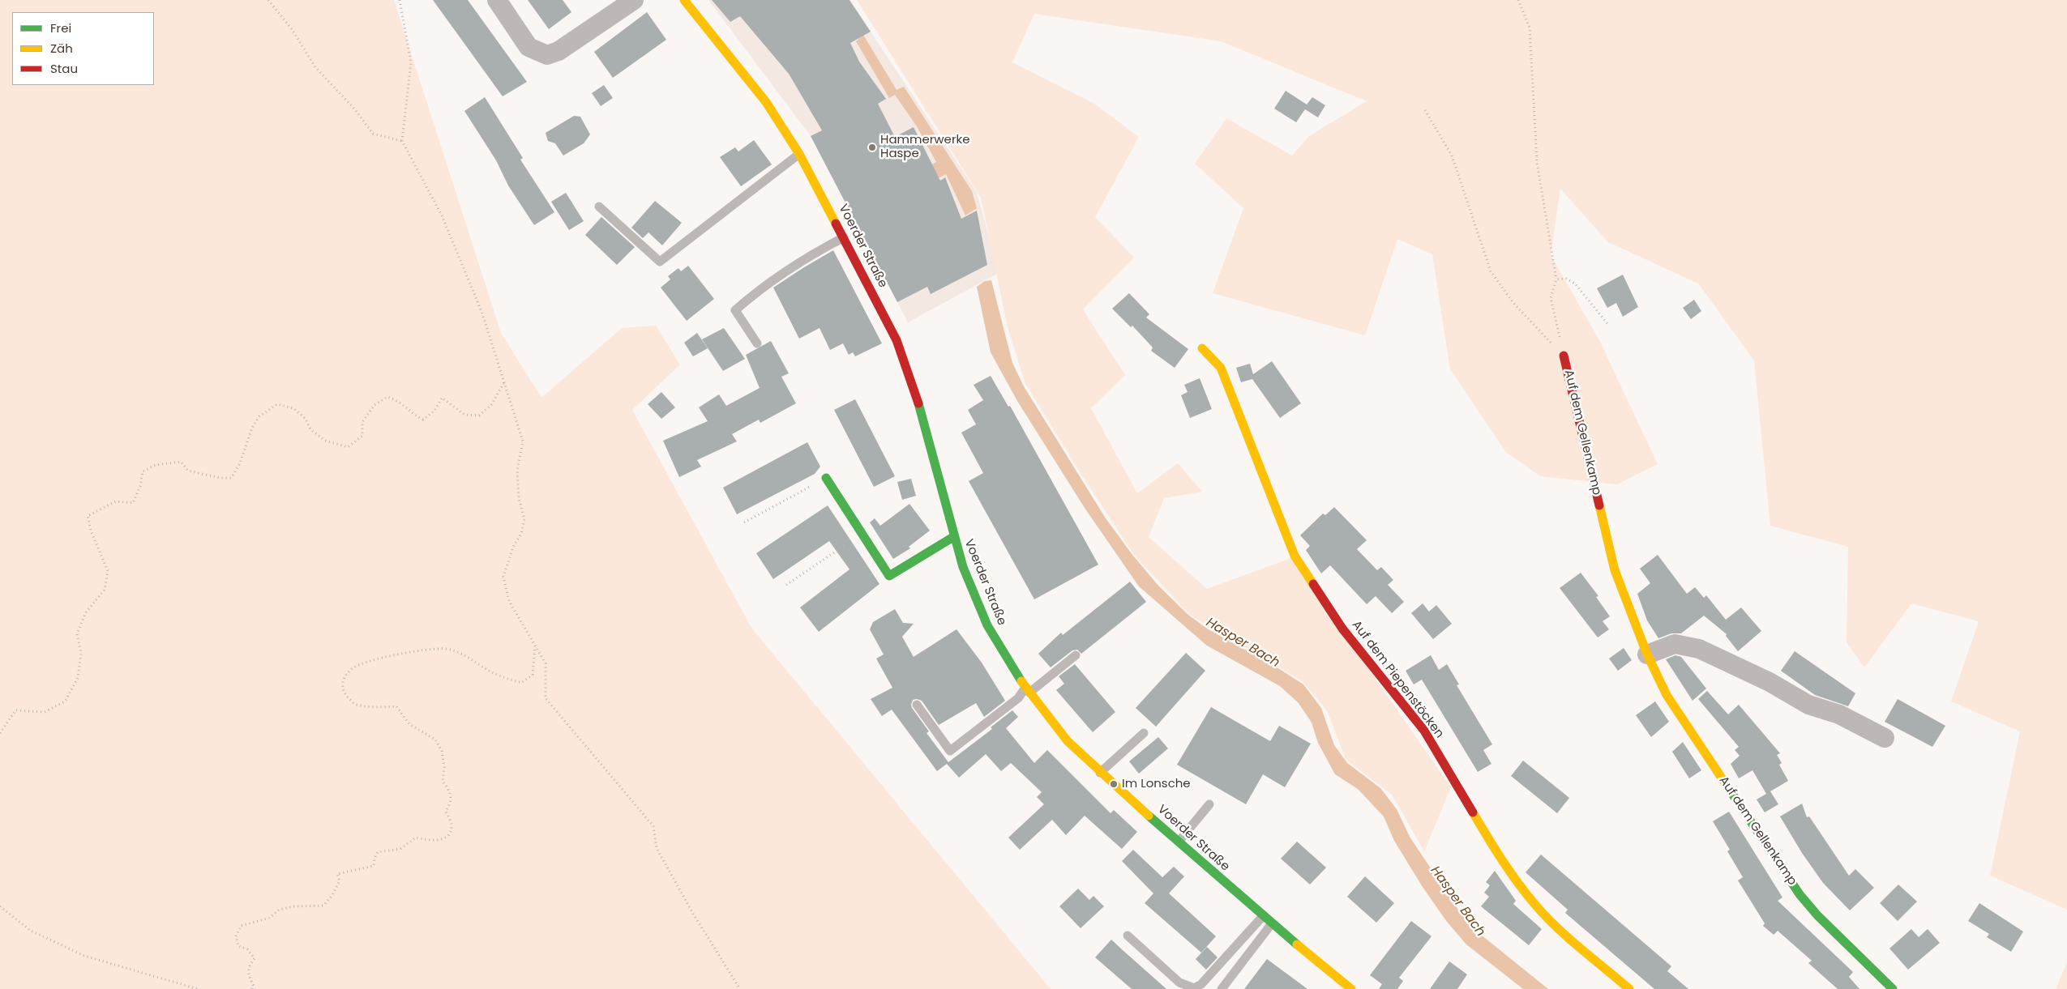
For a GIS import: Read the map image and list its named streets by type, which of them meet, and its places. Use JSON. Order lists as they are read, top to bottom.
{
  "streets": {
    "street": ["Voerder Straße", "Auf dem Gellenkamp", "Auf dem Piepenstöcken"]
  },
  "water": ["Hasper Bach"],
  "places": ["Hammerwerke Haspe", "Im Lonsche"],
  "legend": ["Frei", "Zäh", "Stau"]
}
